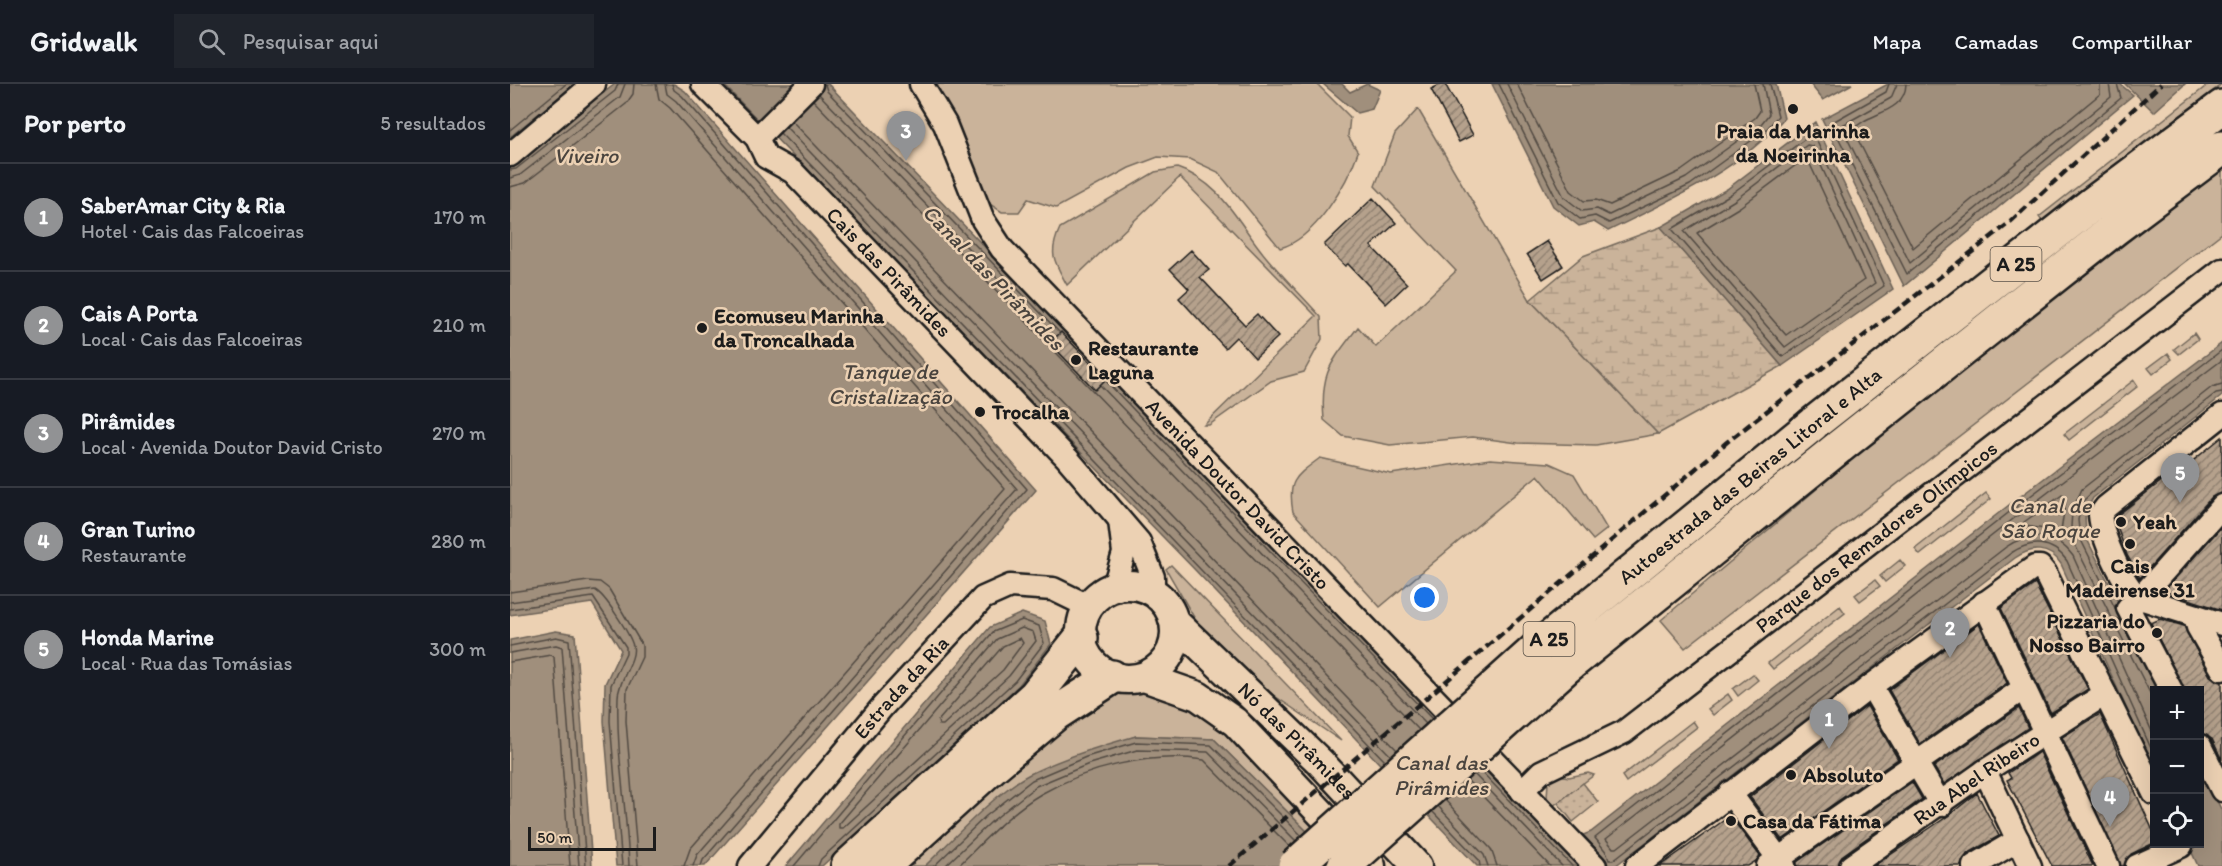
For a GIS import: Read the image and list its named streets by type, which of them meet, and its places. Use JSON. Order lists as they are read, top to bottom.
{
  "streets": {
    "highway": ["A 25", "Autoestrada das Beiras Litoral e Alta"],
    "main road": ["Nó das Pirâmides"],
    "street": [
      "Cais das Pirâmides",
      "Avenida Doutor David Cristo",
      "Parque dos Remadores Olímpicos",
      "Estrada da Ria",
      "Rua Abel Ribeiro"
    ]
  },
  "crossings": [
    ["Cais das Pirâmides", "Estrada da Ria"],
    ["Cais das Pirâmides", "Nó das Pirâmides"],
    ["Avenida Doutor David Cristo", "Parque dos Remadores Olímpicos"],
    ["Estrada da Ria", "Nó das Pirâmides"]
  ],
  "water": [
    "Viveiro",
    "Canal das Pirâmides",
    "Tanque de Cristalização",
    "Canal de São Roque"
  ],
  "places": [
    "Praia da Marinha da Noeirinha",
    "Ecomuseu Marinha da Troncalhada",
    "Restaurante Laguna",
    "Trocalha",
    "Yeah",
    "Cais Madeirense 31",
    "Pizzaria do Nosso Bairro",
    "Absoluto",
    "Casa da Fátima"
  ],
  "scale_bar": "50 m",
  "page": {
    "header": "Gridwalk",
    "search": "Pesquisar aqui",
    "nav": ["Mapa", "Camadas", "Compartilhar"],
    "heading": ["Por perto", "5 resultados"],
    "pins": [
      "3",
      "5",
      "2",
      "1",
      "4"
    ],
    "list": [
      {
        "mark": "1",
        "name": "SaberAmar City & Ria",
        "note": "Hotel · Cais das Falcoeiras",
        "value": "170 m"
      },
      {
        "mark": "2",
        "name": "Cais A Porta",
        "note": "Local · Cais das Falcoeiras",
        "value": "210 m"
      },
      {
        "mark": "3",
        "name": "Pirâmides",
        "note": "Local · Avenida Doutor David Cristo",
        "value": "270 m"
      },
      {
        "mark": "4",
        "name": "Gran Turino",
        "note": "Restaurante",
        "value": "280 m"
      },
      {
        "mark": "5",
        "name": "Honda Marine",
        "note": "Local · Rua das Tomásias",
        "value": "300 m"
      }
    ],
    "map_buttons": ["+", "−"],
    "scale": "50 m"
  }
}
